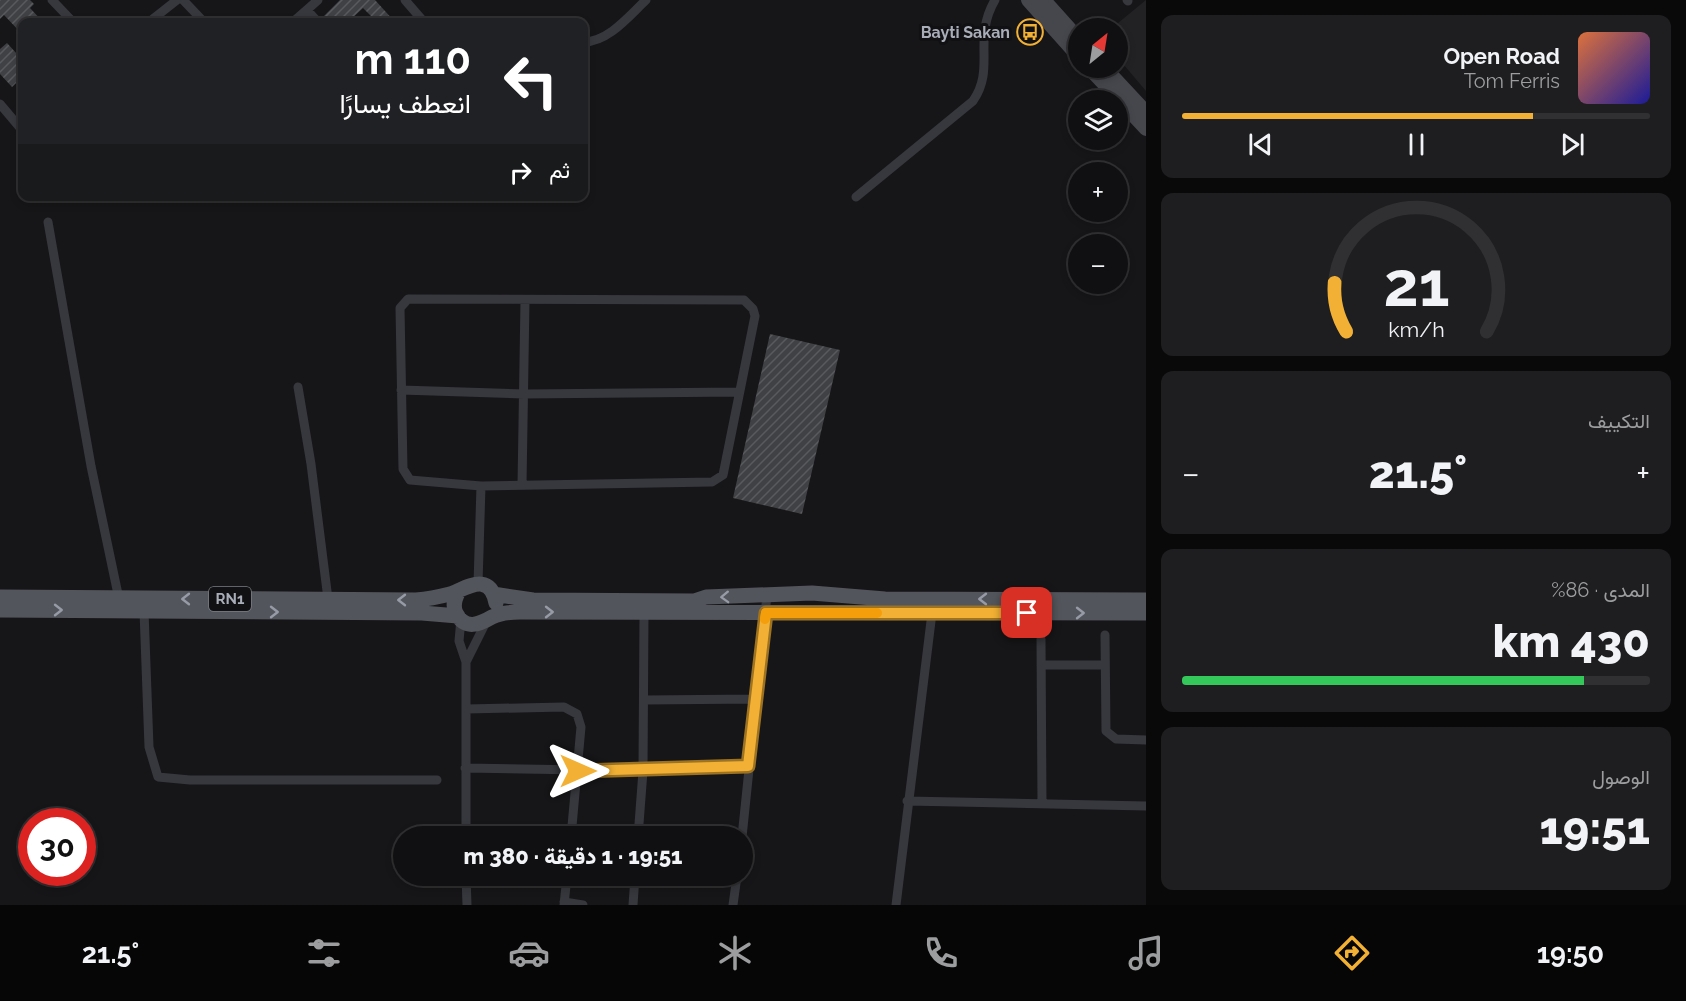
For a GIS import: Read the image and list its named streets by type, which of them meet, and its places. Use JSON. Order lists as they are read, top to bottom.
{
  "streets": {
    "main road": ["RN1"]
  },
  "places": {
    "bus stop": ["Bayti Sakan"]
  },
  "north": "top right",
  "page": {
    "map_buttons": ["+", "−"],
    "turn": ["110 m", "انعطف يسارًا"],
    "song": ["Open Road", "Tom Ferris"],
    "then": "ثم",
    "tile": [
      "التكييف",
      ["المدى · 86%", "430 km"],
      ["الوصول", "19:51"]
    ],
    "heat": ["−", "21.5°", "+"],
    "limit": "30",
    "trip": "19:51 · 1 دقيقة · 380 m",
    "tabs": ["19:50", "21.5°"],
    "gauge": ["21", "km/h"]
  }
}
